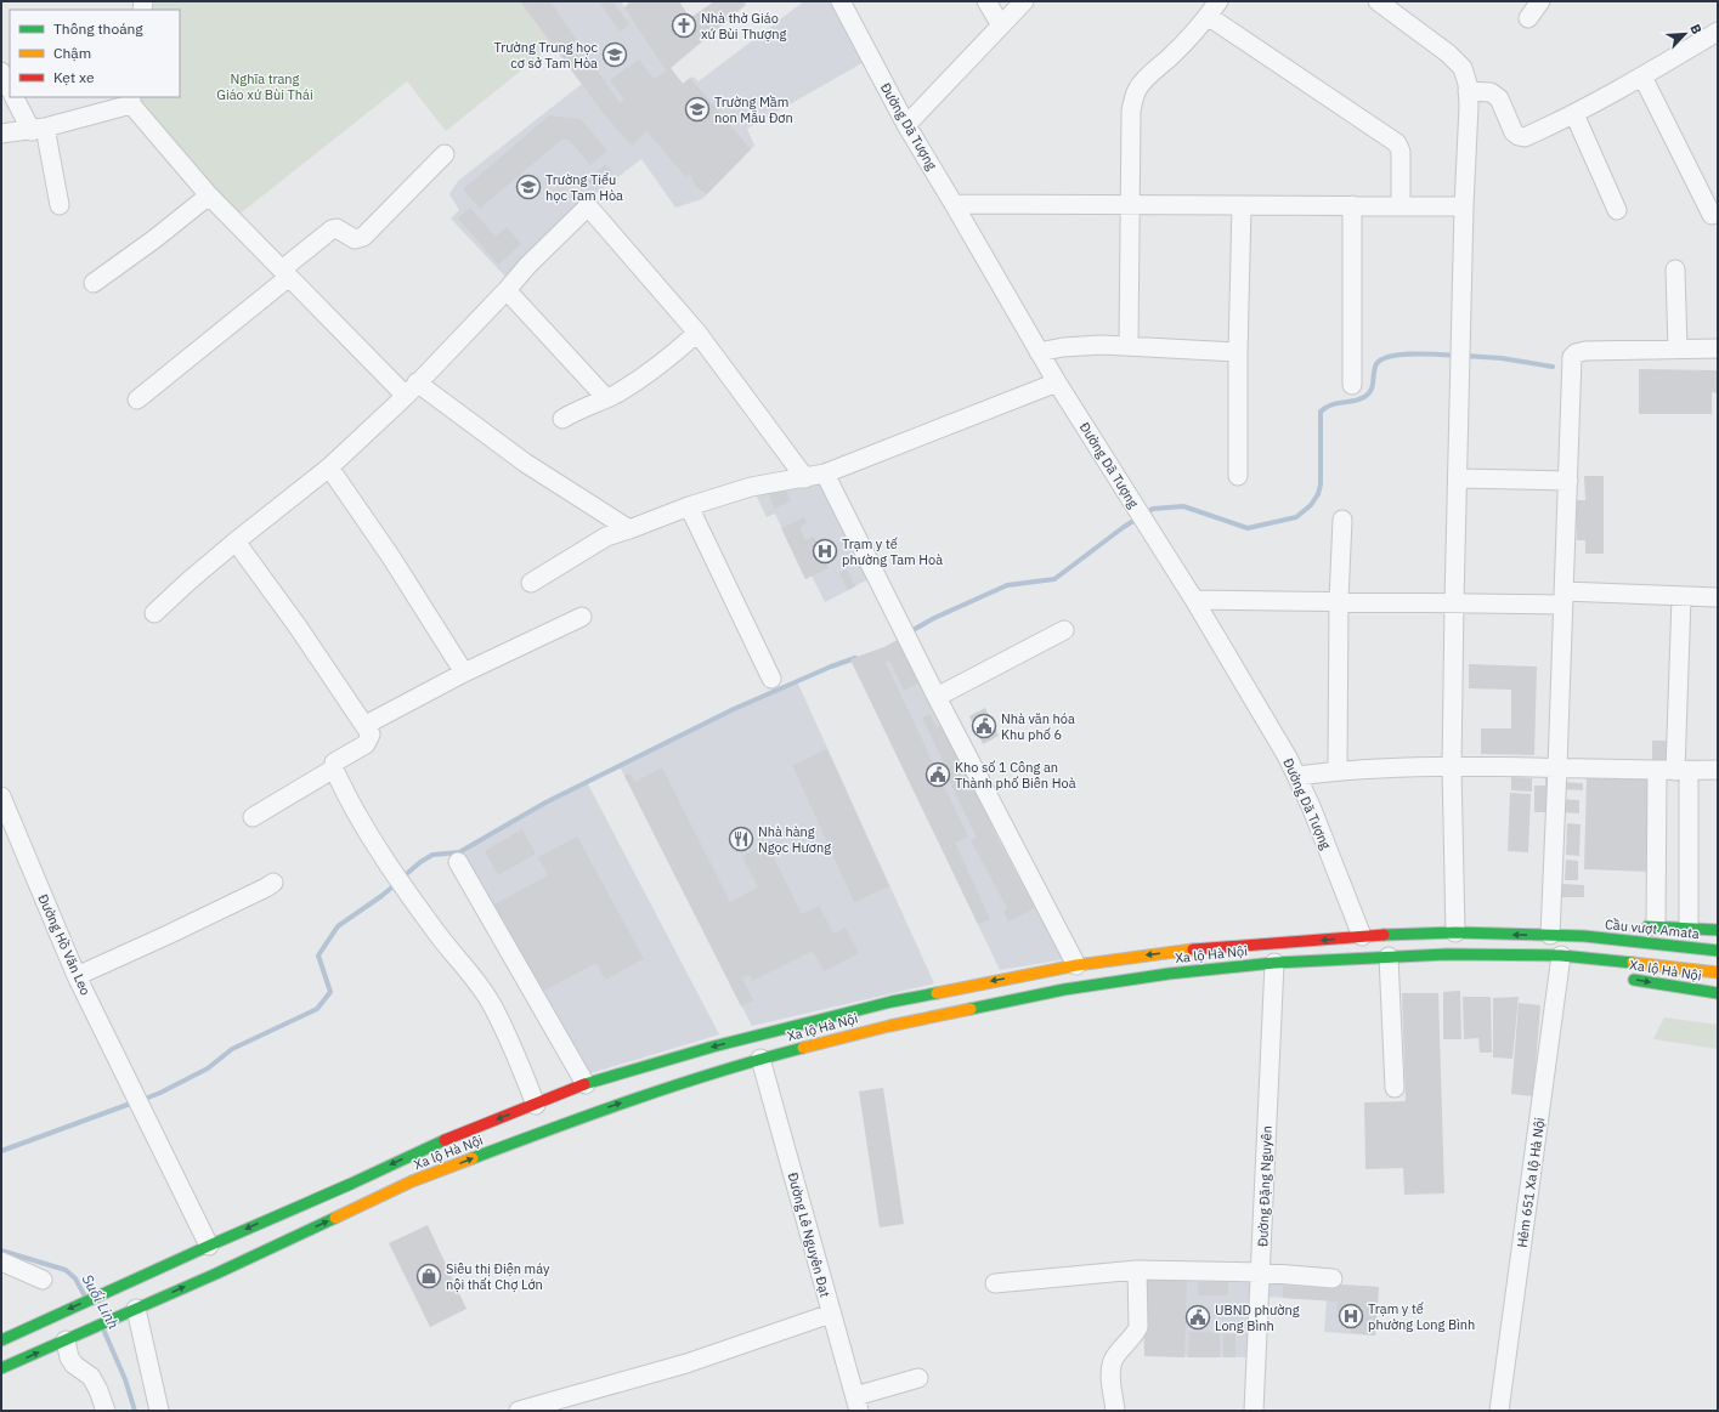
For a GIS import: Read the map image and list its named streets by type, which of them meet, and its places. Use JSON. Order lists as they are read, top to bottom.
{
  "streets": {
    "highway": ["Cầu vượt Amata", "Xa lộ Hà Nội"],
    "street": [
      "Đường Dã Tượng",
      "Đường Hồ Văn Leo",
      "Hẻm 651 Xa lộ Hà Nội",
      "Đường Đặng Nguyên",
      "Đường Lê Nguyên Đạt"
    ]
  },
  "crossings": [
    ["Đường Dã Tượng", "Xa lộ Hà Nội"],
    ["Cầu vượt Amata", "Xa lộ Hà Nội"],
    ["Đường Hồ Văn Leo", "Xa lộ Hà Nội"],
    ["Xa lộ Hà Nội", "Hẻm 651 Xa lộ Hà Nội"],
    ["Xa lộ Hà Nội", "Đường Đặng Nguyên"],
    ["Xa lộ Hà Nội", "Đường Lê Nguyên Đạt"]
  ],
  "water": ["Suối Linh"],
  "parks": ["Nghĩa trang Giáo xứ Bùi Thái"],
  "places": {
    "church": ["Nhà thờ Giáo xứ Bùi Thượng"],
    "school or university": ["Trường Trung học cơ sở Tam Hòa", "Trường Mầm non Mẫu Đơn", "Trường Tiểu học Tam Hòa"],
    "hospital": ["Trạm y tế phường Tam Hoà", "Trạm y tế phường Long Bình"],
    "public building": ["Nhà văn hóa Khu phố 6", "Kho số 1 Công an Thành phố Biên Hoà", "UBND phường Long Bình"],
    "restaurant": ["Nhà hàng Ngọc Hương"],
    "shop": ["Siêu thị Điện máy nội thất Chợ Lớn"]
  },
  "legend": ["Thông thoáng", "Chậm", "Kẹt xe"],
  "north": "top right"
}
